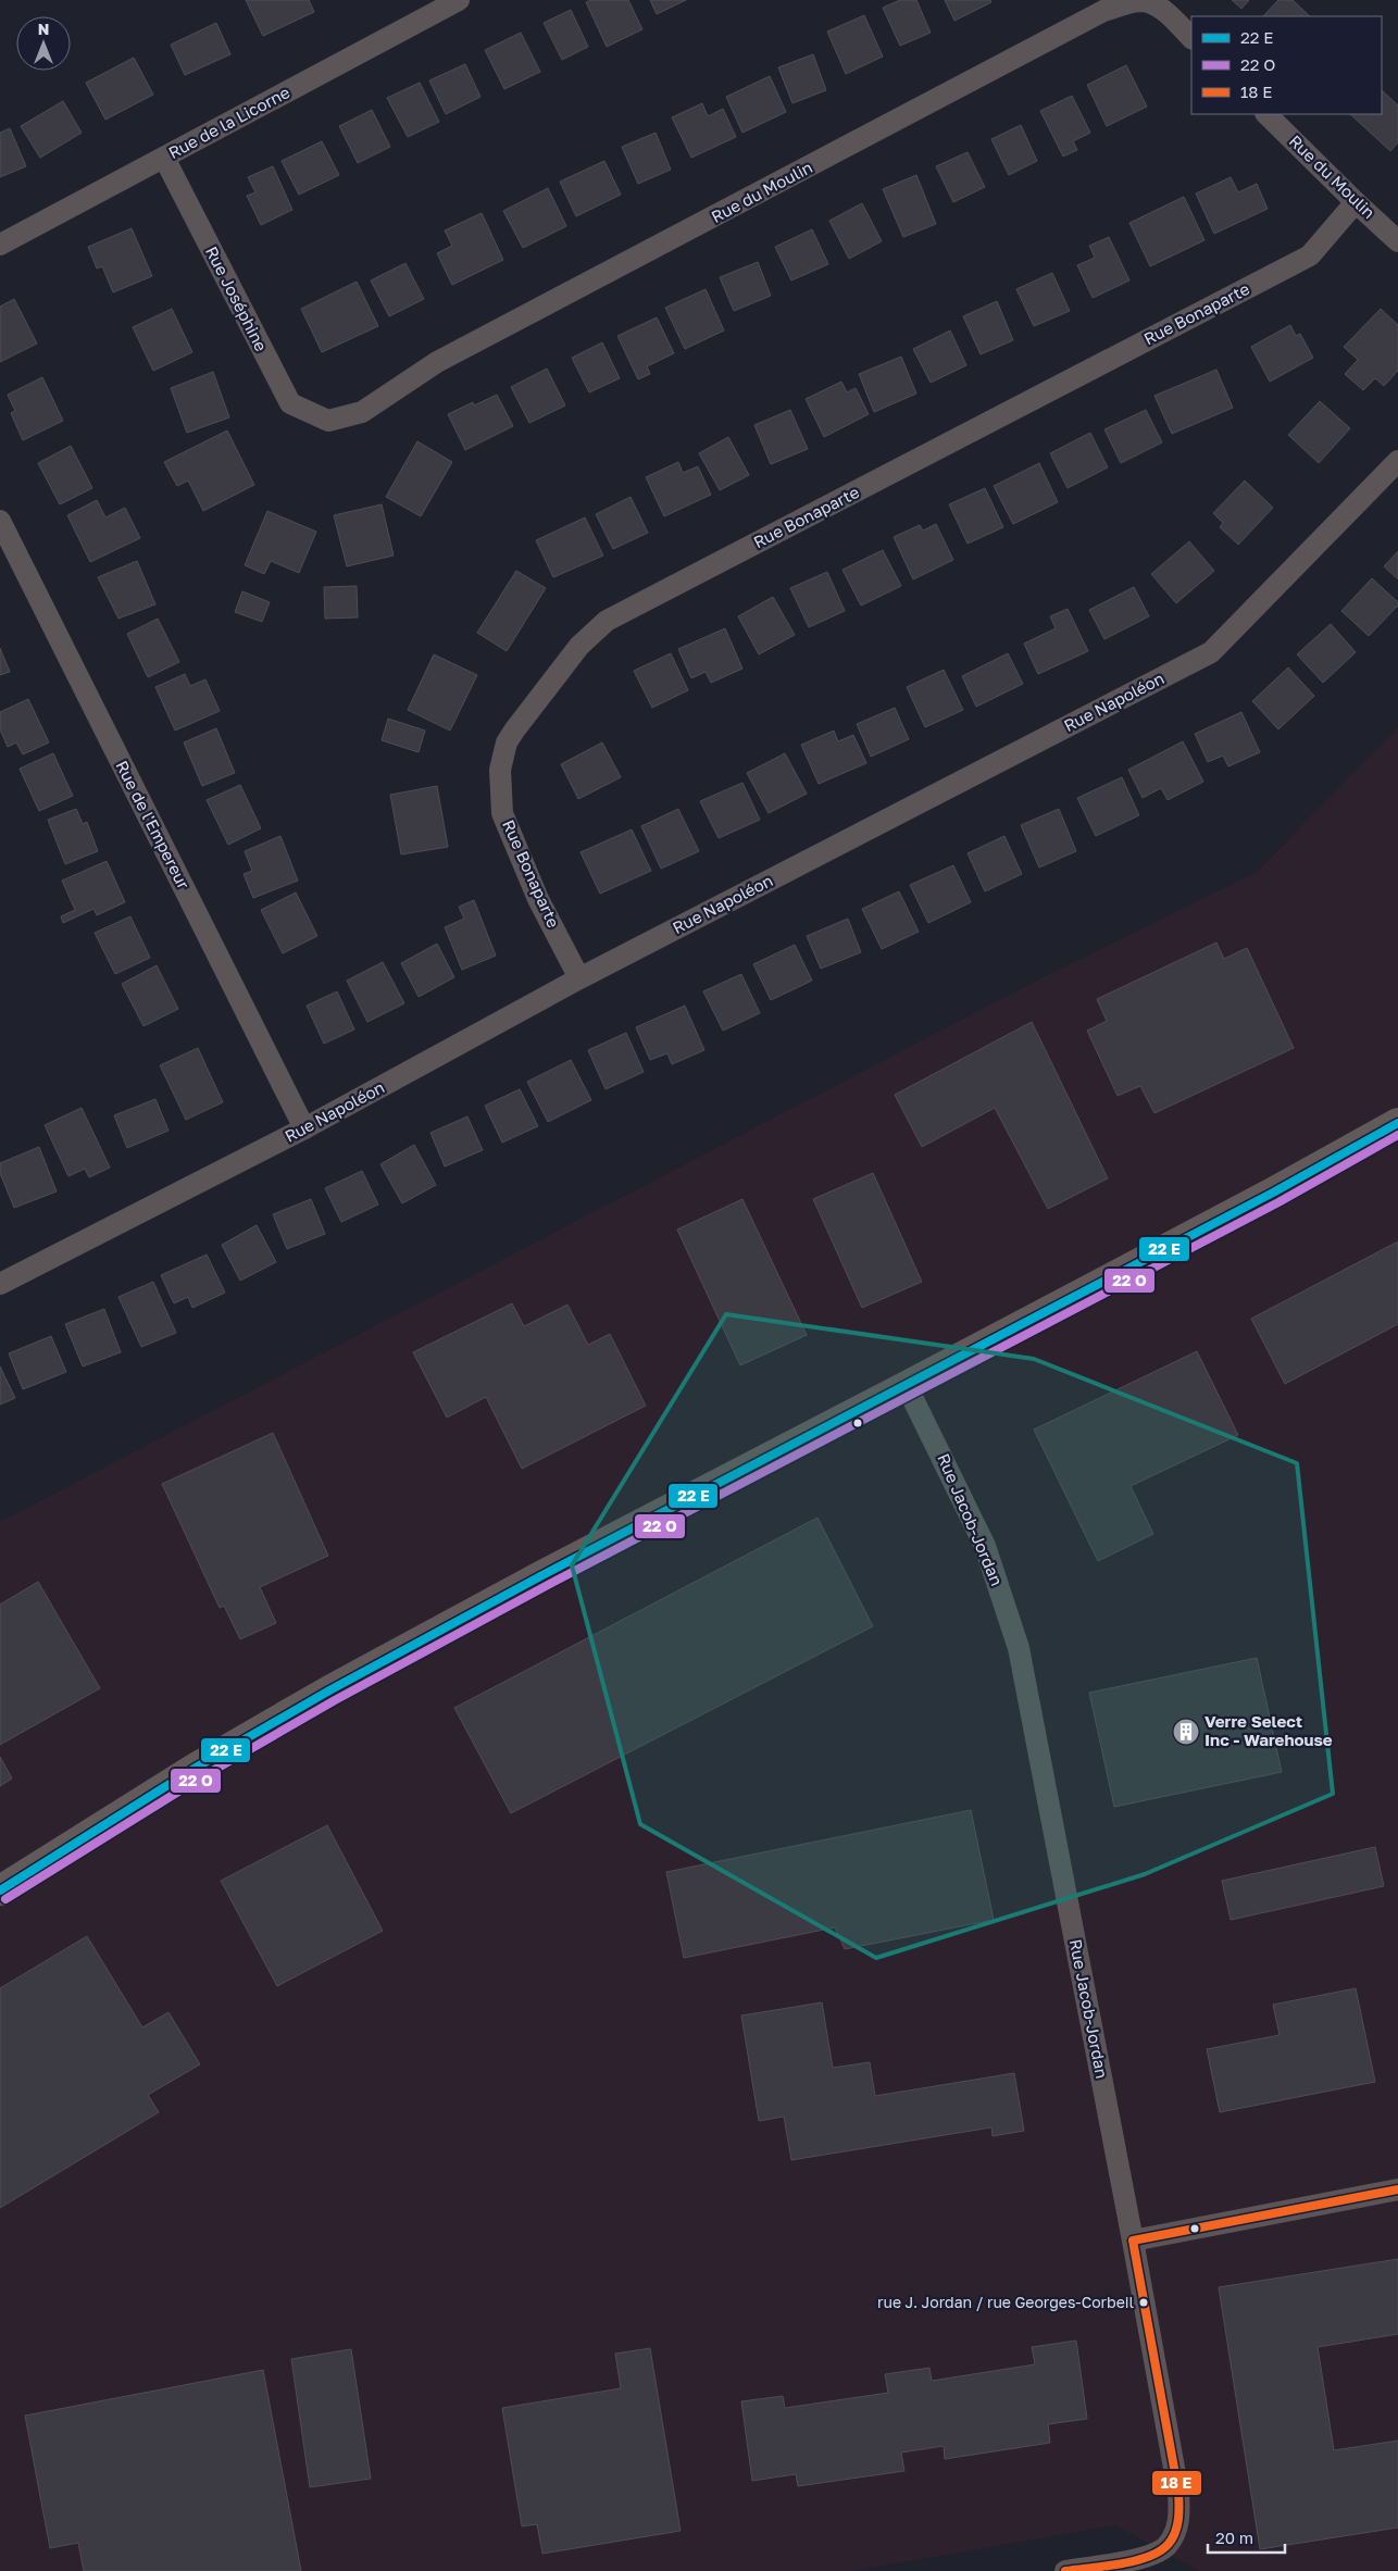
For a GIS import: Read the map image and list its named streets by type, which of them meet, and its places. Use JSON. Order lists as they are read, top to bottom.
{
  "streets": {
    "street": [
      "Rue de la Licorne",
      "Rue du Moulin",
      "Rue Joséphine",
      "Rue Bonaparte",
      "Rue Napoléon",
      "Rue de l'Empereur",
      "Rue Jacob-Jordan"
    ]
  },
  "crossings": [
    ["Rue de la Licorne", "Rue Joséphine"],
    ["Rue du Moulin", "Rue Joséphine"],
    ["Rue du Moulin", "Rue Bonaparte"],
    ["Rue Bonaparte", "Rue Napoléon"],
    ["Rue Napoléon", "Rue de l'Empereur"]
  ],
  "places": {
    "building": ["Verre Select Inc - Warehouse"],
    "other": ["rue J. Jordan / rue Georges-Corbeil"]
  },
  "legend": ["22 E", "22 O", "18 E"],
  "scale_bar": "20 m",
  "north": "top"
}
